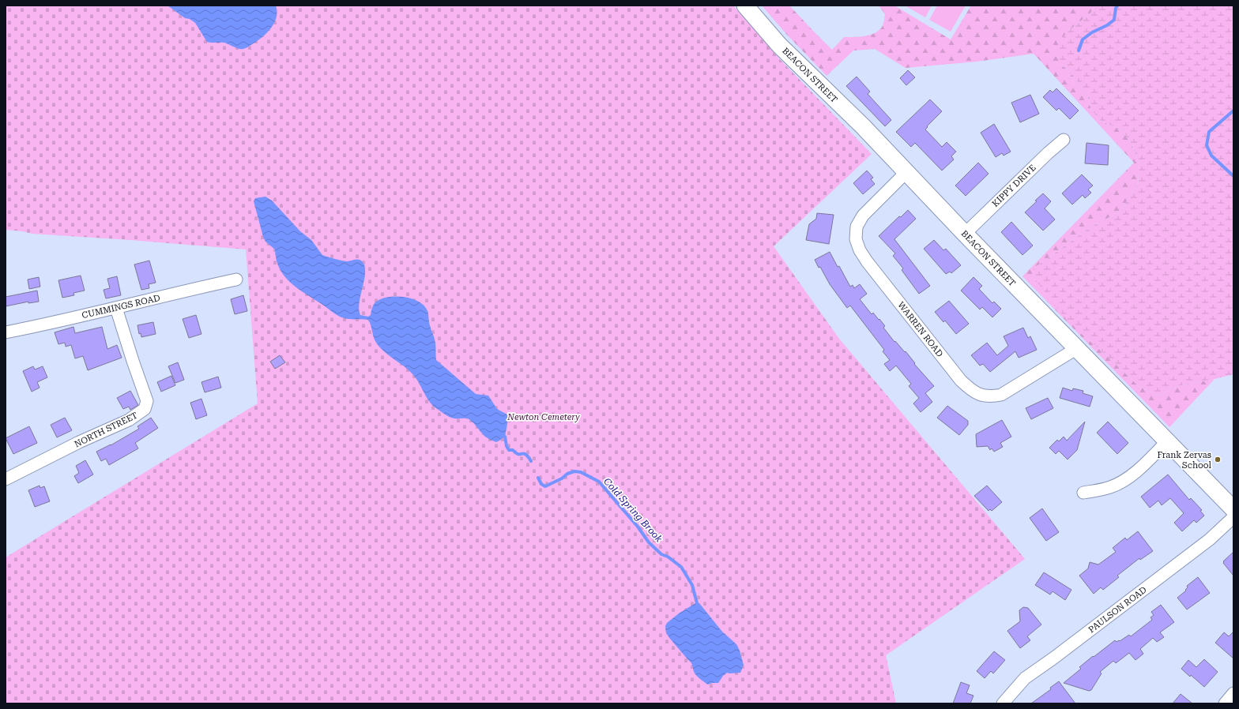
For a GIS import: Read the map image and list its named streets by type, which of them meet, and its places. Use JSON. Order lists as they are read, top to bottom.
{
  "streets": {
    "main road": ["BEACON STREET"],
    "street": [
      "KIPPY DRIVE",
      "CUMMINGS ROAD",
      "WARREN ROAD",
      "NORTH STREET",
      "PAULSON ROAD"
    ]
  },
  "crossings": [
    ["BEACON STREET", "KIPPY DRIVE"],
    ["BEACON STREET", "WARREN ROAD"],
    ["CUMMINGS ROAD", "NORTH STREET"]
  ],
  "water": ["Cold Spring Brook"],
  "parks": ["Newton Cemetery"],
  "places": ["Frank Zervas School"]
}
